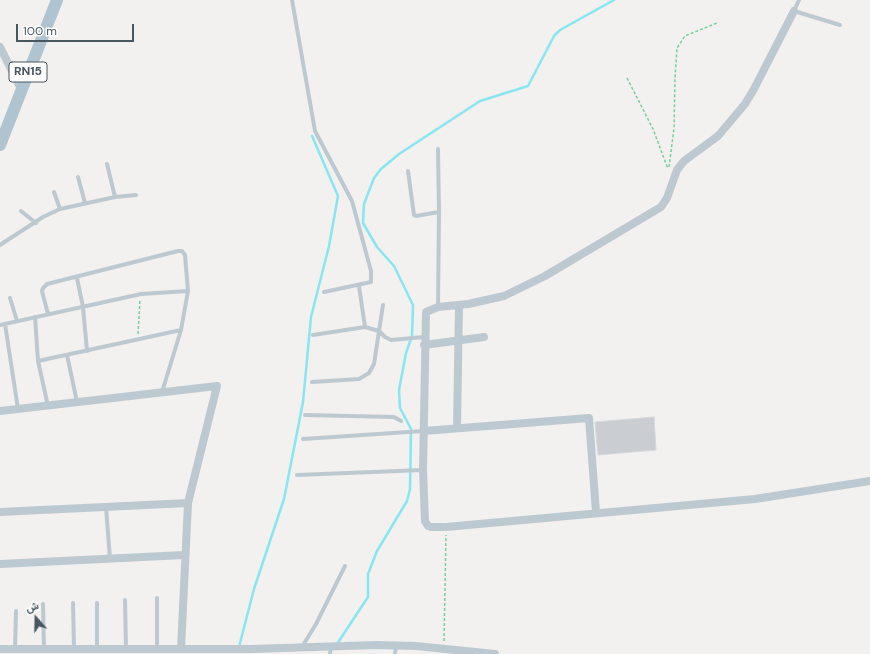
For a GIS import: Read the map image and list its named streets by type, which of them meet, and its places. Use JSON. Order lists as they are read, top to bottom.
{
  "streets": {
    "main road": ["RN15"]
  },
  "scale_bar": "100 m",
  "north": "top"
}
